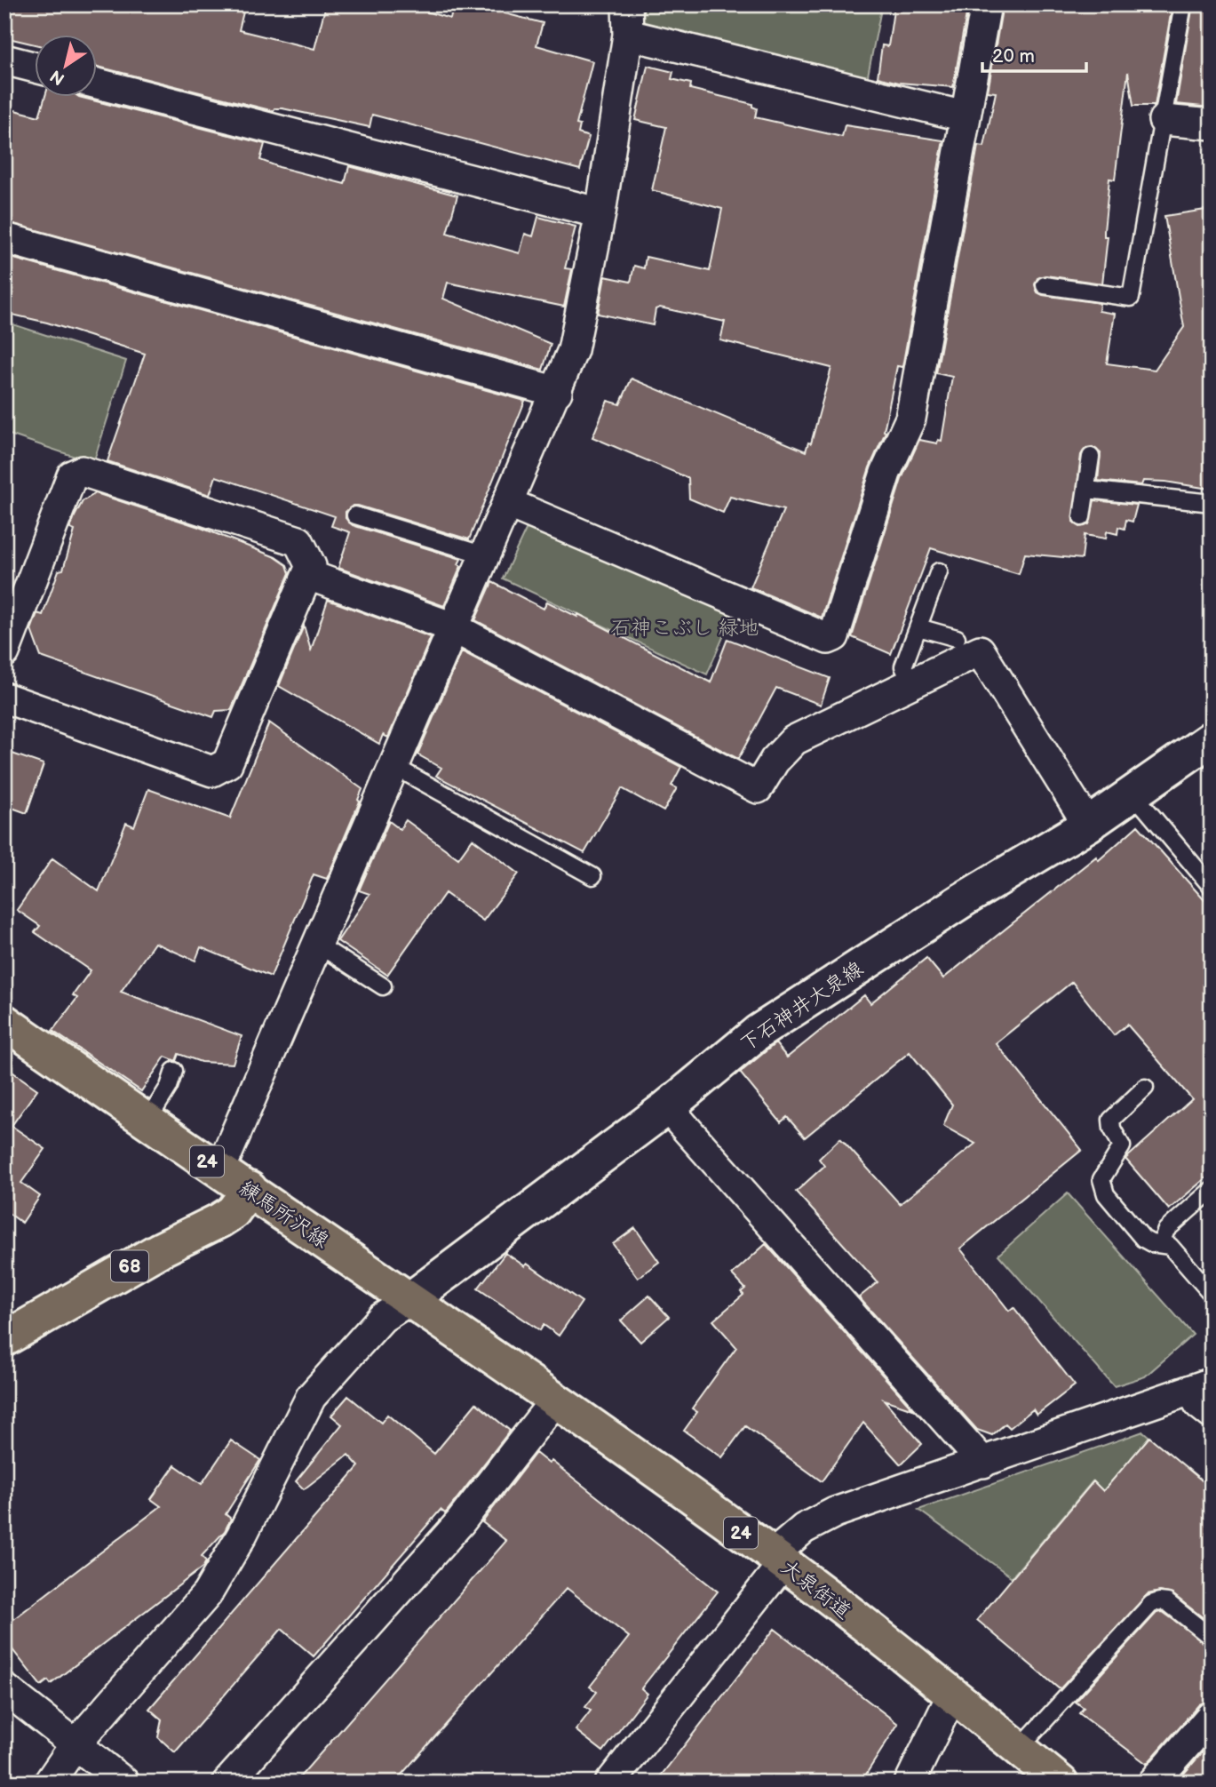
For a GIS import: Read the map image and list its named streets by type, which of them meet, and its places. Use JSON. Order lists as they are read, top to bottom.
{
  "streets": {
    "main road": [
      "下石神井大泉線",
      "24",
      "練馬所沢線",
      "68",
      "大泉街道"
    ]
  },
  "crossings": [
    ["下石神井大泉線", "練馬所沢線"],
    ["下石神井大泉線", "大泉街道"],
    ["練馬所沢線", "68"],
    ["練馬所沢線", "大泉街道"]
  ],
  "parks": ["石神こぶし 緑地"],
  "scale_bar": "20 m",
  "north": "bottom left"
}
